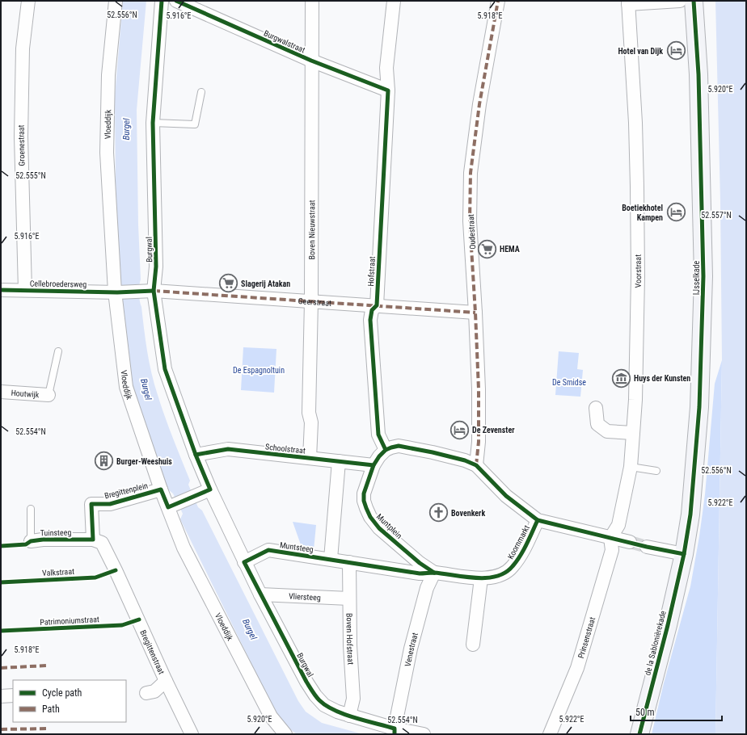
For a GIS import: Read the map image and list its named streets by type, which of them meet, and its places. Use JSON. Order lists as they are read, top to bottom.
{
  "streets": {
    "street": [
      "Burgwalstraat",
      "Vloeddijk",
      "Groenestraat",
      "Boven Nieuwstraat",
      "Oudestraat",
      "Burgwal",
      "Hofstraat",
      "Voorstraat",
      "IJsselkade",
      "Cellebroedersweg",
      "Geerstraat",
      "Houtwijk",
      "Schoolstraat",
      "Bregittenplein",
      "Muntplein",
      "Tuinsteeg",
      "Koornmarkt",
      "Muntsteeg",
      "Vliersteeg",
      "Prinsenstraat",
      "Boven Hofstraat",
      "de la Sablonièrekade",
      "Venestraat",
      "Bregittenstraat"
    ],
    "cycle path": ["Valkstraat", "Patrimoniumstraat"]
  },
  "crossings": [
    ["Burgwalstraat", "Boven Nieuwstraat"],
    ["Burgwalstraat", "Hofstraat"],
    ["Vloeddijk", "Cellebroedersweg"],
    ["Vloeddijk", "Bregittenplein"],
    ["Groenestraat", "Cellebroedersweg"],
    ["Boven Nieuwstraat", "Geerstraat"],
    ["Boven Nieuwstraat", "Schoolstraat"],
    ["Oudestraat", "Geerstraat"],
    ["Oudestraat", "Koornmarkt"],
    ["Burgwal", "Cellebroedersweg"],
    ["Burgwal", "Geerstraat"],
    ["Burgwal", "Schoolstraat"],
    ["Burgwal", "Muntsteeg"],
    ["Burgwal", "Vliersteeg"],
    ["Burgwal", "Boven Hofstraat"],
    ["Burgwal", "Venestraat"],
    ["Hofstraat", "Geerstraat"],
    ["Hofstraat", "Muntplein"],
    ["Voorstraat", "Koornmarkt"],
    ["Voorstraat", "Prinsenstraat"],
    ["IJsselkade", "de la Sablonièrekade"],
    ["Cellebroedersweg", "Geerstraat"],
    ["Schoolstraat", "Muntplein"],
    ["Bregittenplein", "Tuinsteeg"],
    ["Bregittenplein", "Bregittenstraat"],
    ["Muntplein", "Koornmarkt"],
    ["Muntplein", "Venestraat"],
    ["Tuinsteeg", "Bregittenstraat"],
    ["Koornmarkt", "Prinsenstraat"],
    ["Koornmarkt", "Venestraat"],
    ["Vliersteeg", "Boven Hofstraat"]
  ],
  "water": ["Burgel"],
  "parks": ["De Espagnoltuin", "De Smidse"],
  "places": {
    "hotel": ["Hotel van Dijk", "Boetiekhotel Kampen", "De Zevenster"],
    "supermarket": ["HEMA", "Slagerij Atakan"],
    "museum": ["Huys der Kunsten"],
    "building": ["Burger-Weeshuis"],
    "church": ["Bovenkerk"]
  },
  "legend": ["Cycle path", "Path"],
  "scale_bar": "50 m",
  "coordinates": [
    "52.556°N",
    "5.916°E",
    "5.918°E",
    "5.920°E",
    "52.555°N",
    "52.557°N",
    "52.554°N",
    "5.922°E"
  ]
}
